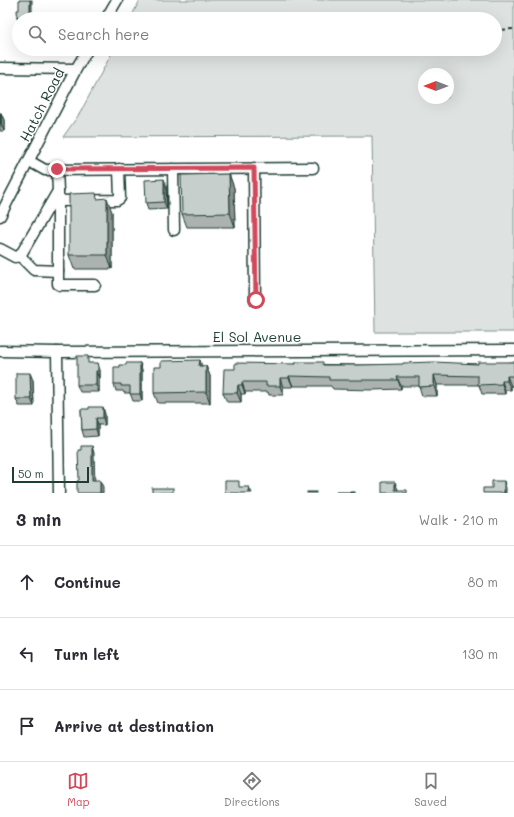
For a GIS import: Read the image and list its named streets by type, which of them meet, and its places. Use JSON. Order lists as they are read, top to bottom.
{
  "streets": {
    "street": ["Hatch Road", "El Sol Avenue"]
  },
  "scale_bar": "50 m",
  "north": "left",
  "page": {
    "search": "Search here",
    "scale": "50 m",
    "heading": ["3 min", "Walk · 210 m"],
    "list": [
      ["Continue", "80 m"],
      ["Turn left", "130 m"],
      "Arrive at destination"
    ],
    "nav": ["Map", "Directions", "Saved"]
  }
}
